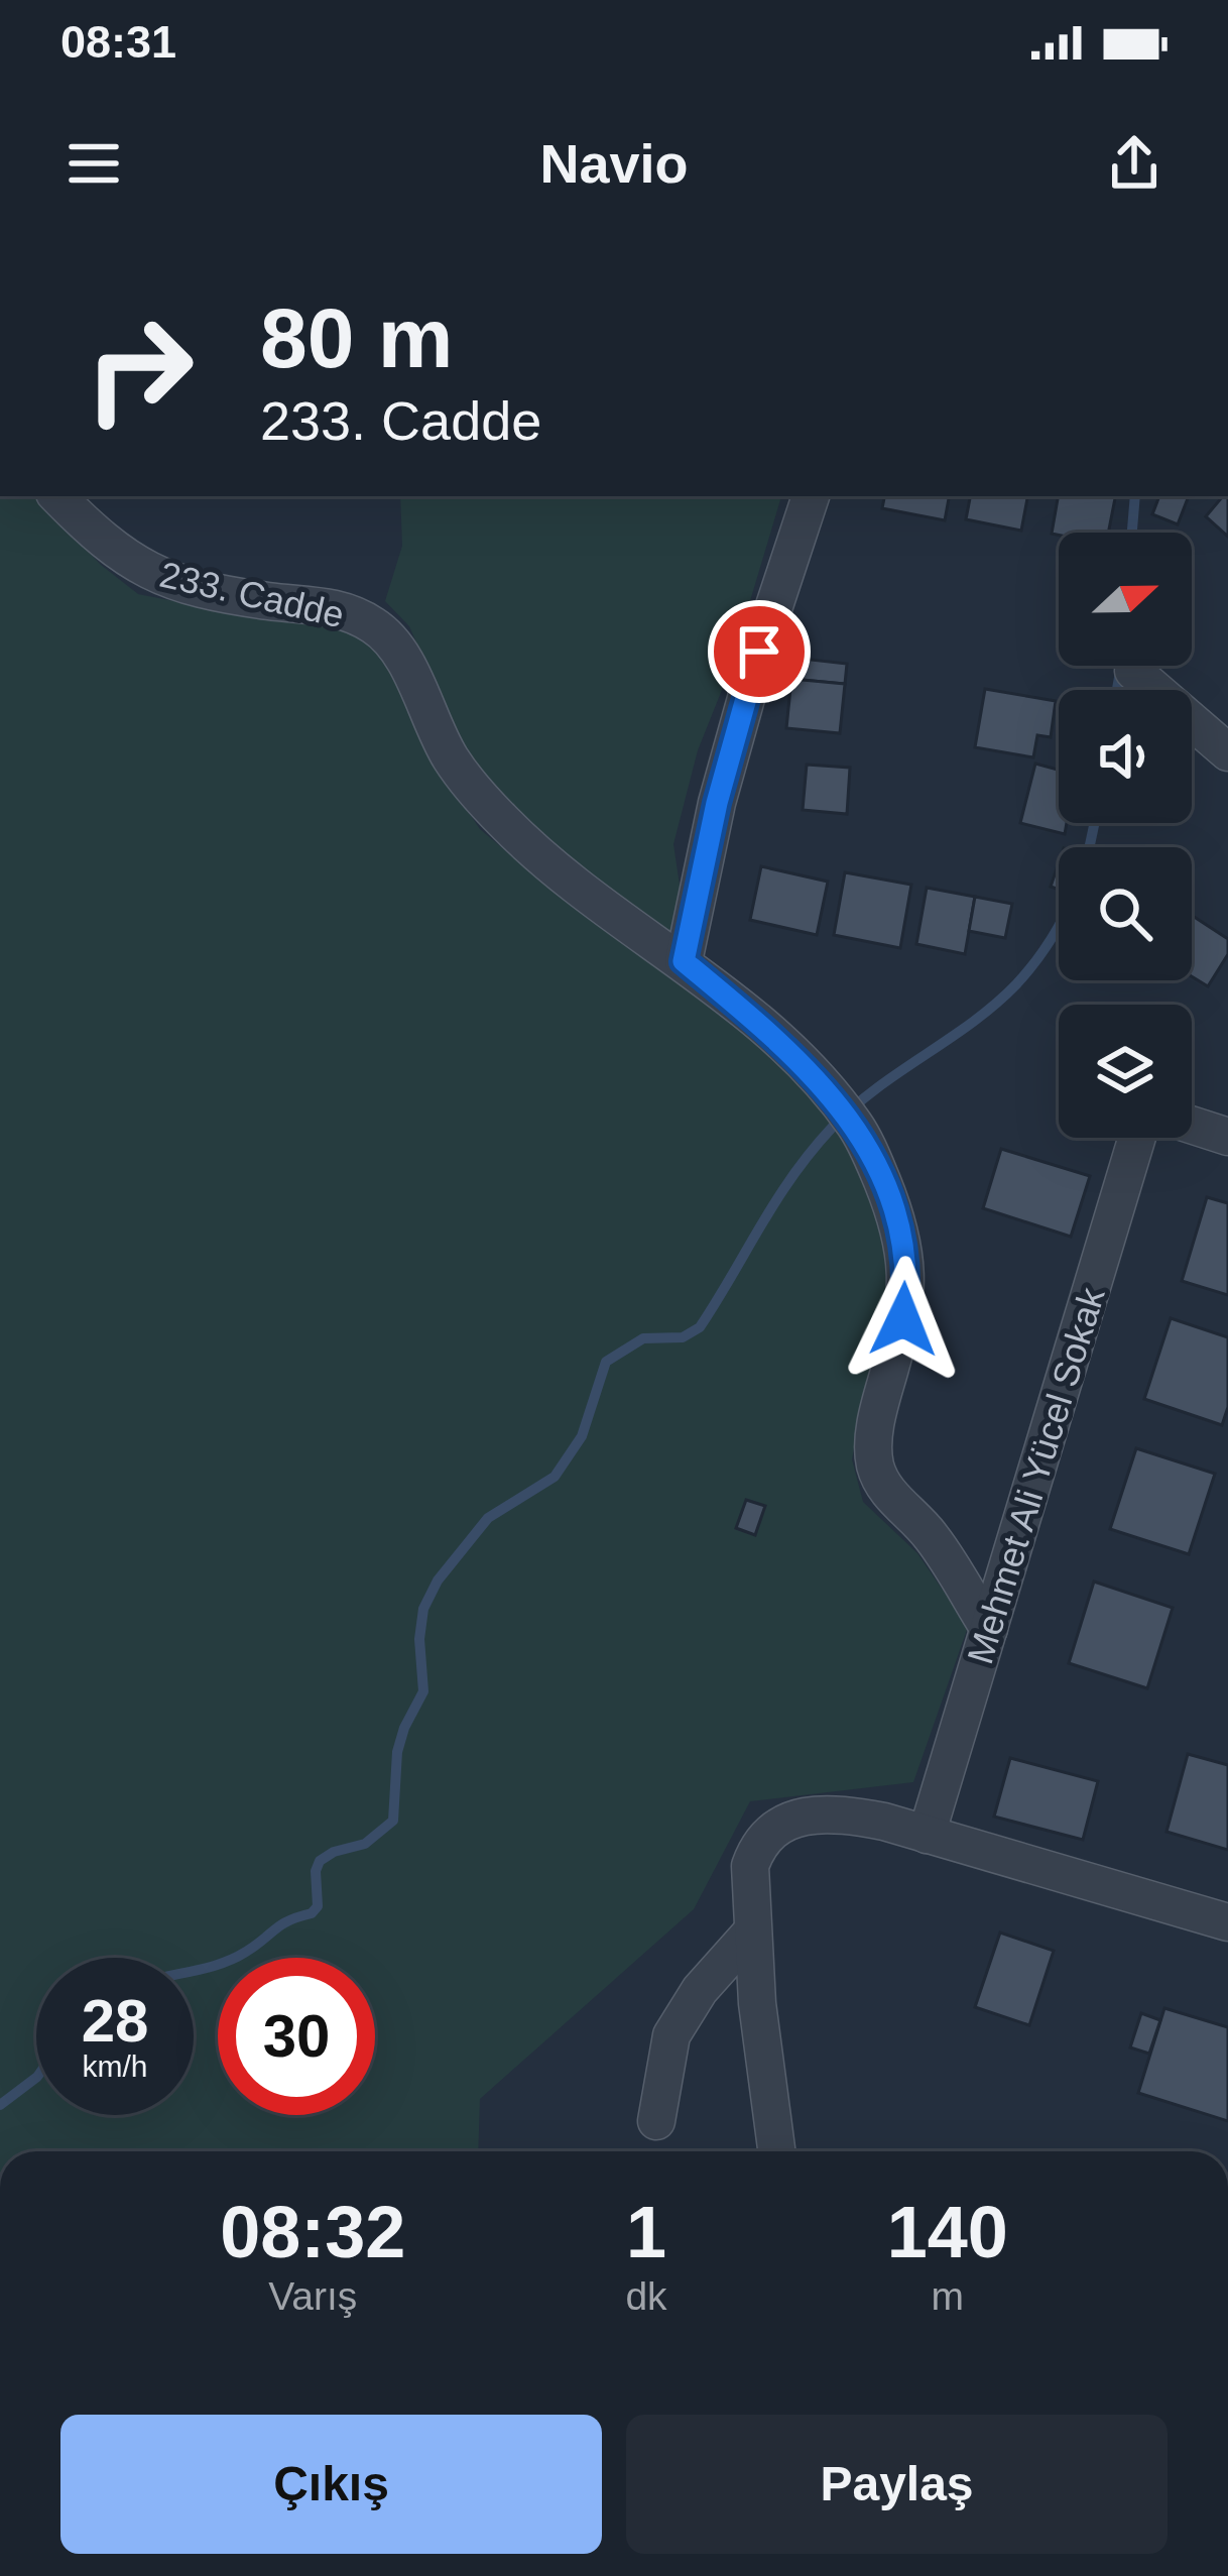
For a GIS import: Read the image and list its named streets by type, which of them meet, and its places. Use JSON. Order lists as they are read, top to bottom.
{
  "streets": {
    "street": ["233. Cadde", "Mehmet Ali Yücel Sokak"]
  },
  "crossings": [
    ["233. Cadde", "Mehmet Ali Yücel Sokak"]
  ],
  "north": "right",
  "page": {
    "status": "08:31",
    "header": "Navio",
    "turn": ["80 m", "233. Cadde"],
    "speed": "28 km/h",
    "limit": "30",
    "eta": [
      "08:32",
      "Varış",
      "1",
      "dk",
      "140",
      "m"
    ],
    "buttons": ["Çıkış", "Paylaş"]
  }
}
